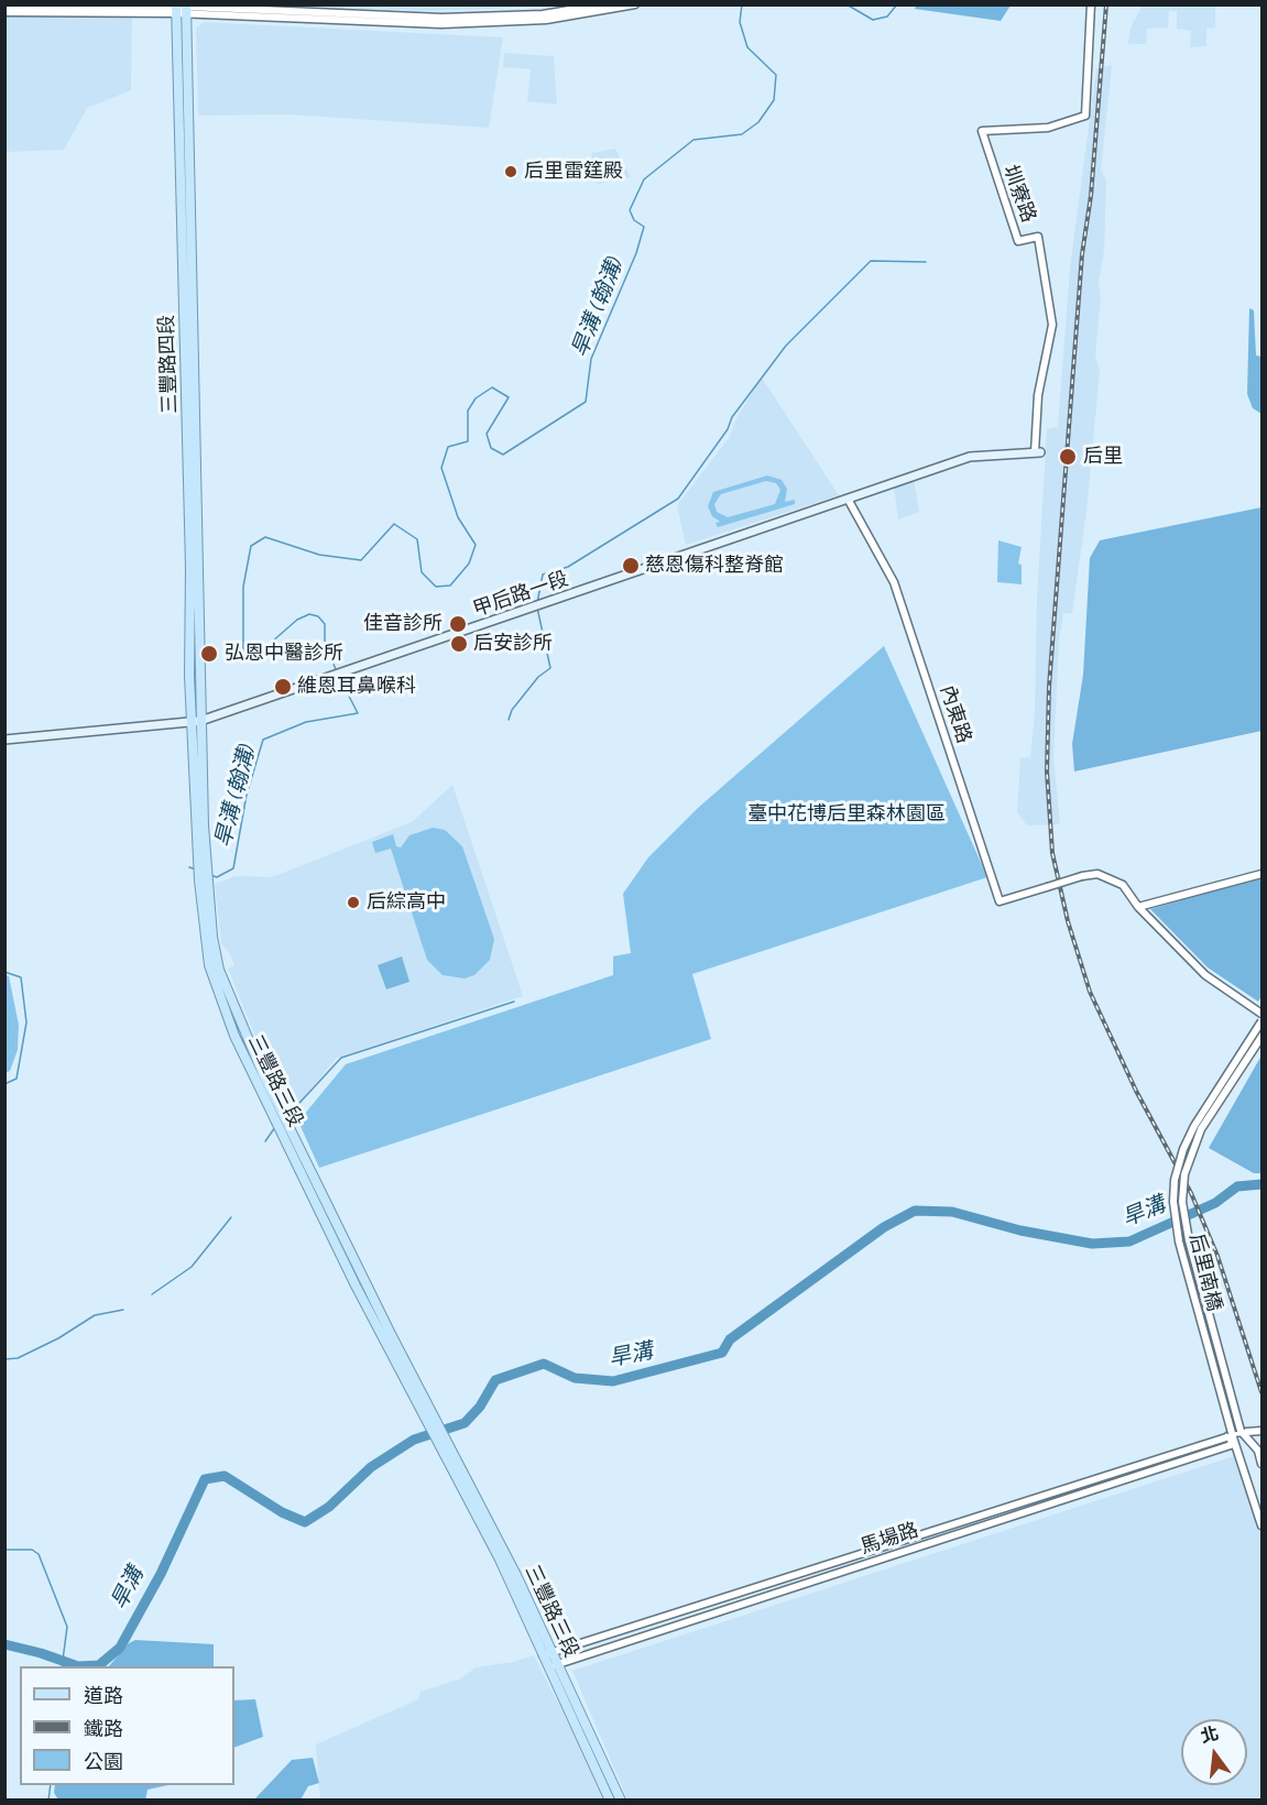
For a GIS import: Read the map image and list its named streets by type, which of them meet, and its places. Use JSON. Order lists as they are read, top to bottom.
{
  "streets": {
    "main road": ["三豐路四段", "甲后路一段", "三豐路三段"],
    "street": [
      "圳寮路",
      "內東路",
      "后里南橋",
      "馬場路"
    ]
  },
  "crossings": [
    ["圳寮路", "甲后路一段"],
    ["三豐路四段", "甲后路一段"],
    ["三豐路四段", "三豐路三段"],
    ["甲后路一段", "內東路"],
    ["甲后路一段", "三豐路三段"],
    ["三豐路三段", "馬場路"],
    ["后里南橋", "馬場路"]
  ],
  "water": ["旱溝 (翰溝)", "旱溝"],
  "parks": ["臺中花博后里森林園區"],
  "places": [
    "后里雷筳殿",
    "后里",
    "慈恩傷科整脊館",
    "佳音診所",
    "后安診所",
    "弘恩中醫診所",
    "維恩耳鼻喉科",
    "后綜高中"
  ],
  "legend": ["道路", "鐵路", "公園"],
  "north": "top"
}
